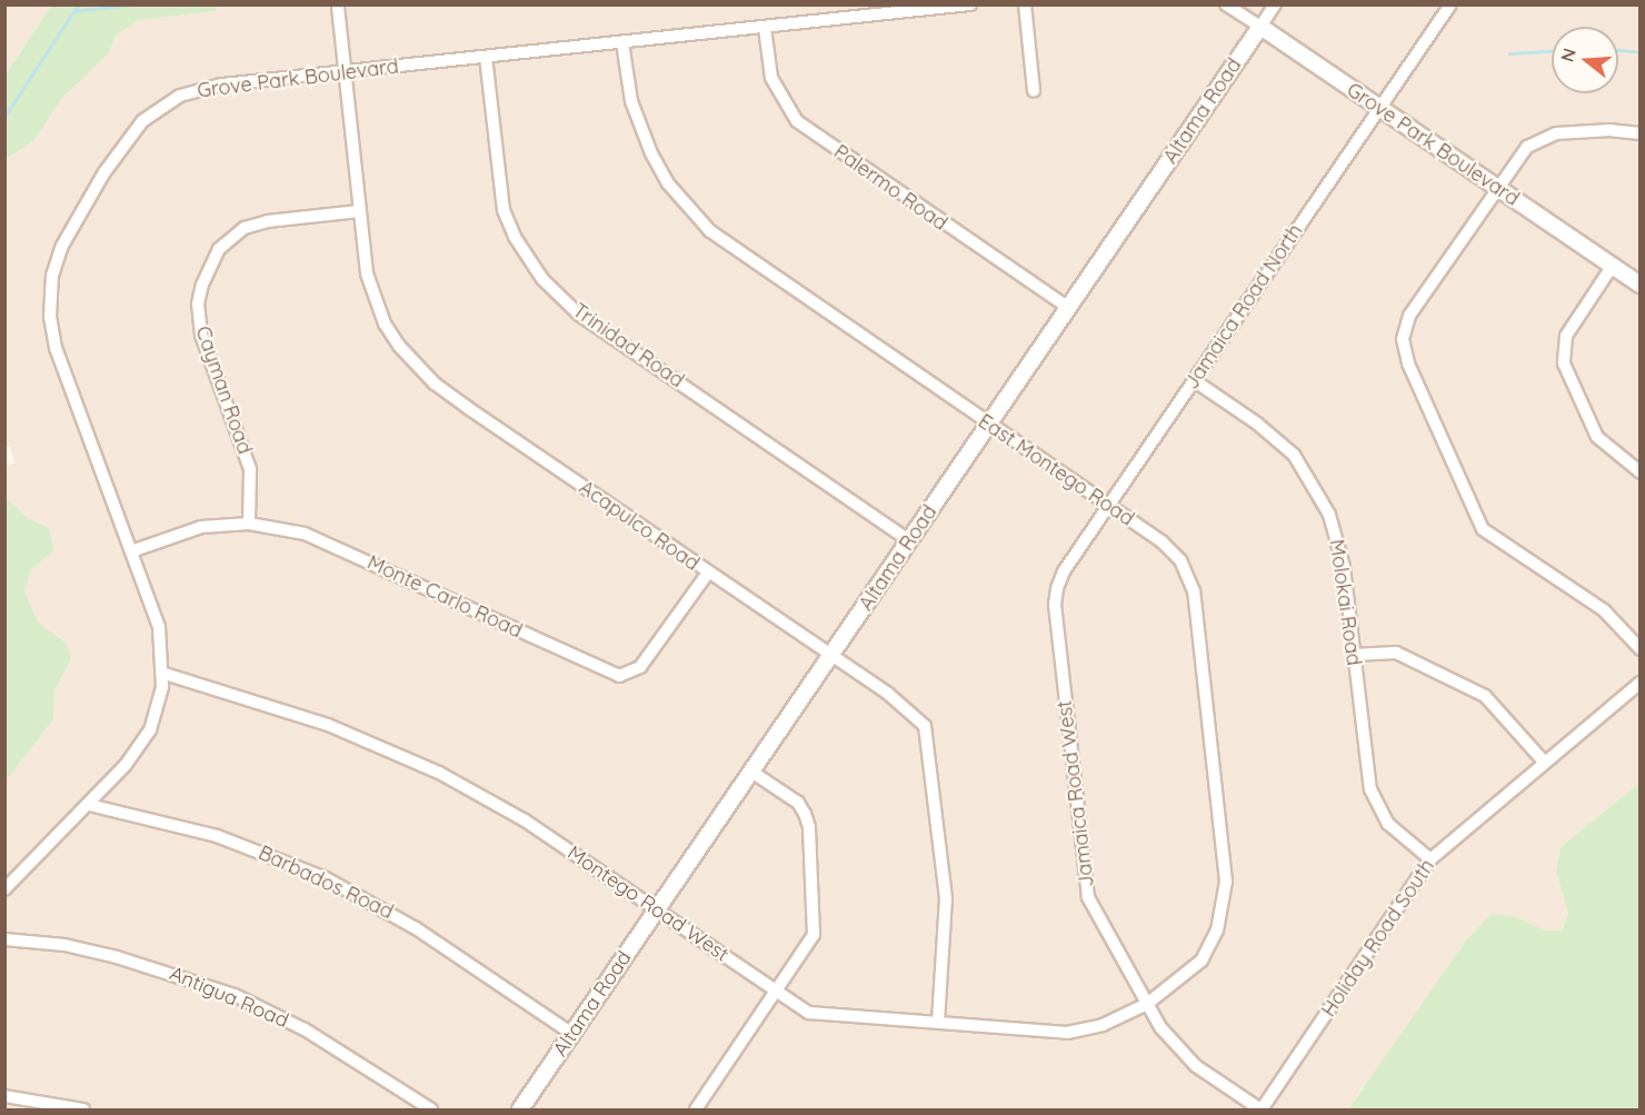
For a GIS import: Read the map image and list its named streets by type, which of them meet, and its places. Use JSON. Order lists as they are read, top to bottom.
{
  "streets": {
    "street": [
      "Grove Park Boulevard",
      "Altama Road",
      "Palermo Road",
      "Jamaica Road North",
      "Trinidad Road",
      "Cayman Road",
      "East Montego Road",
      "Acapulco Road",
      "Monte Carlo Road",
      "Molokai Road",
      "Jamaica Road West",
      "Barbados Road",
      "Montego Road West",
      "Holiday Road South",
      "Antigua Road"
    ]
  },
  "crossings": [
    ["Grove Park Boulevard", "Altama Road"],
    ["Grove Park Boulevard", "Palermo Road"],
    ["Grove Park Boulevard", "Jamaica Road North"],
    ["Grove Park Boulevard", "Trinidad Road"],
    ["Grove Park Boulevard", "East Montego Road"],
    ["Grove Park Boulevard", "Acapulco Road"],
    ["Grove Park Boulevard", "Monte Carlo Road"],
    ["Grove Park Boulevard", "Barbados Road"],
    ["Grove Park Boulevard", "Montego Road West"],
    ["Altama Road", "Palermo Road"],
    ["Altama Road", "Trinidad Road"],
    ["Altama Road", "East Montego Road"],
    ["Altama Road", "Acapulco Road"],
    ["Altama Road", "Barbados Road"],
    ["Altama Road", "Montego Road West"],
    ["Jamaica Road North", "East Montego Road"],
    ["Jamaica Road North", "Molokai Road"],
    ["Jamaica Road North", "Jamaica Road West"],
    ["Cayman Road", "Acapulco Road"],
    ["Cayman Road", "Monte Carlo Road"],
    ["East Montego Road", "Jamaica Road West"],
    ["East Montego Road", "Montego Road West"],
    ["Acapulco Road", "Monte Carlo Road"],
    ["Acapulco Road", "Montego Road West"],
    ["Molokai Road", "Holiday Road South"],
    ["Jamaica Road West", "Montego Road West"],
    ["Jamaica Road West", "Holiday Road South"]
  ],
  "north": "left"
}
